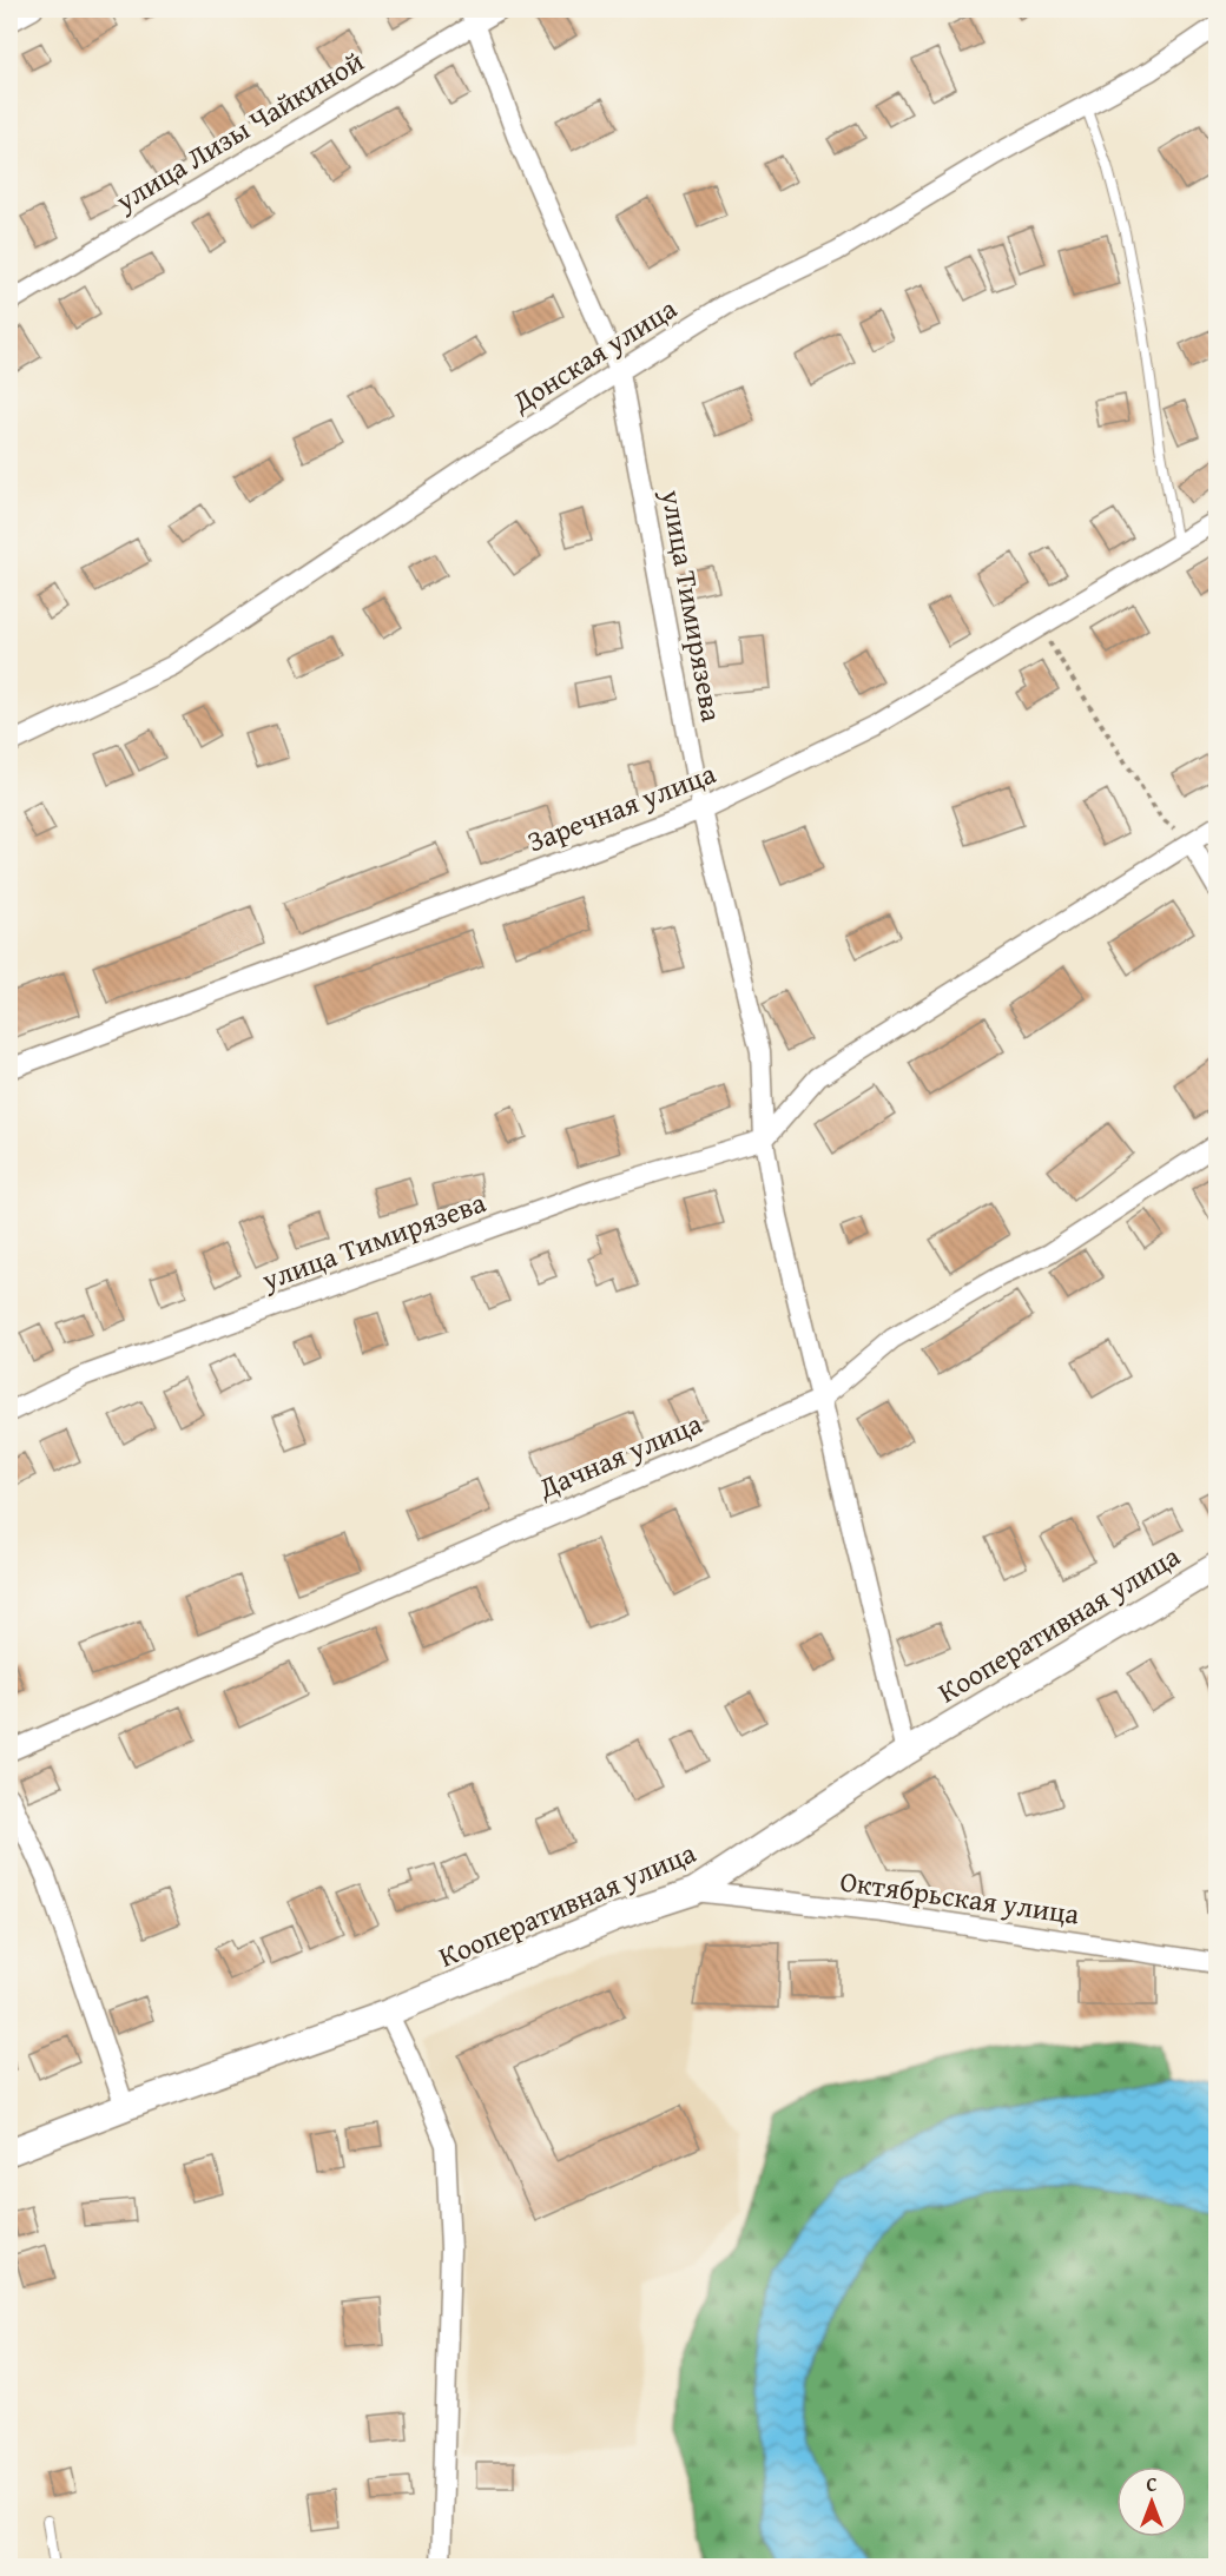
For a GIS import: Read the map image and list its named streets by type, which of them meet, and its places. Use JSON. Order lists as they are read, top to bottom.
{
  "streets": {
    "street": [
      "улица Лизы Чайкиной",
      "Донская улица",
      "улица Тимирязева",
      "Заречная улица",
      "Дачная улица",
      "Кооперативная улица",
      "Октябрьская улица"
    ]
  },
  "crossings": [
    ["улица Лизы Чайкиной", "улица Тимирязева"],
    ["Донская улица", "улица Тимирязева"],
    ["улица Тимирязева", "Заречная улица"],
    ["улица Тимирязева", "Дачная улица"],
    ["улица Тимирязева", "Кооперативная улица"],
    ["Кооперативная улица", "Октябрьская улица"]
  ],
  "north": "top"
}
